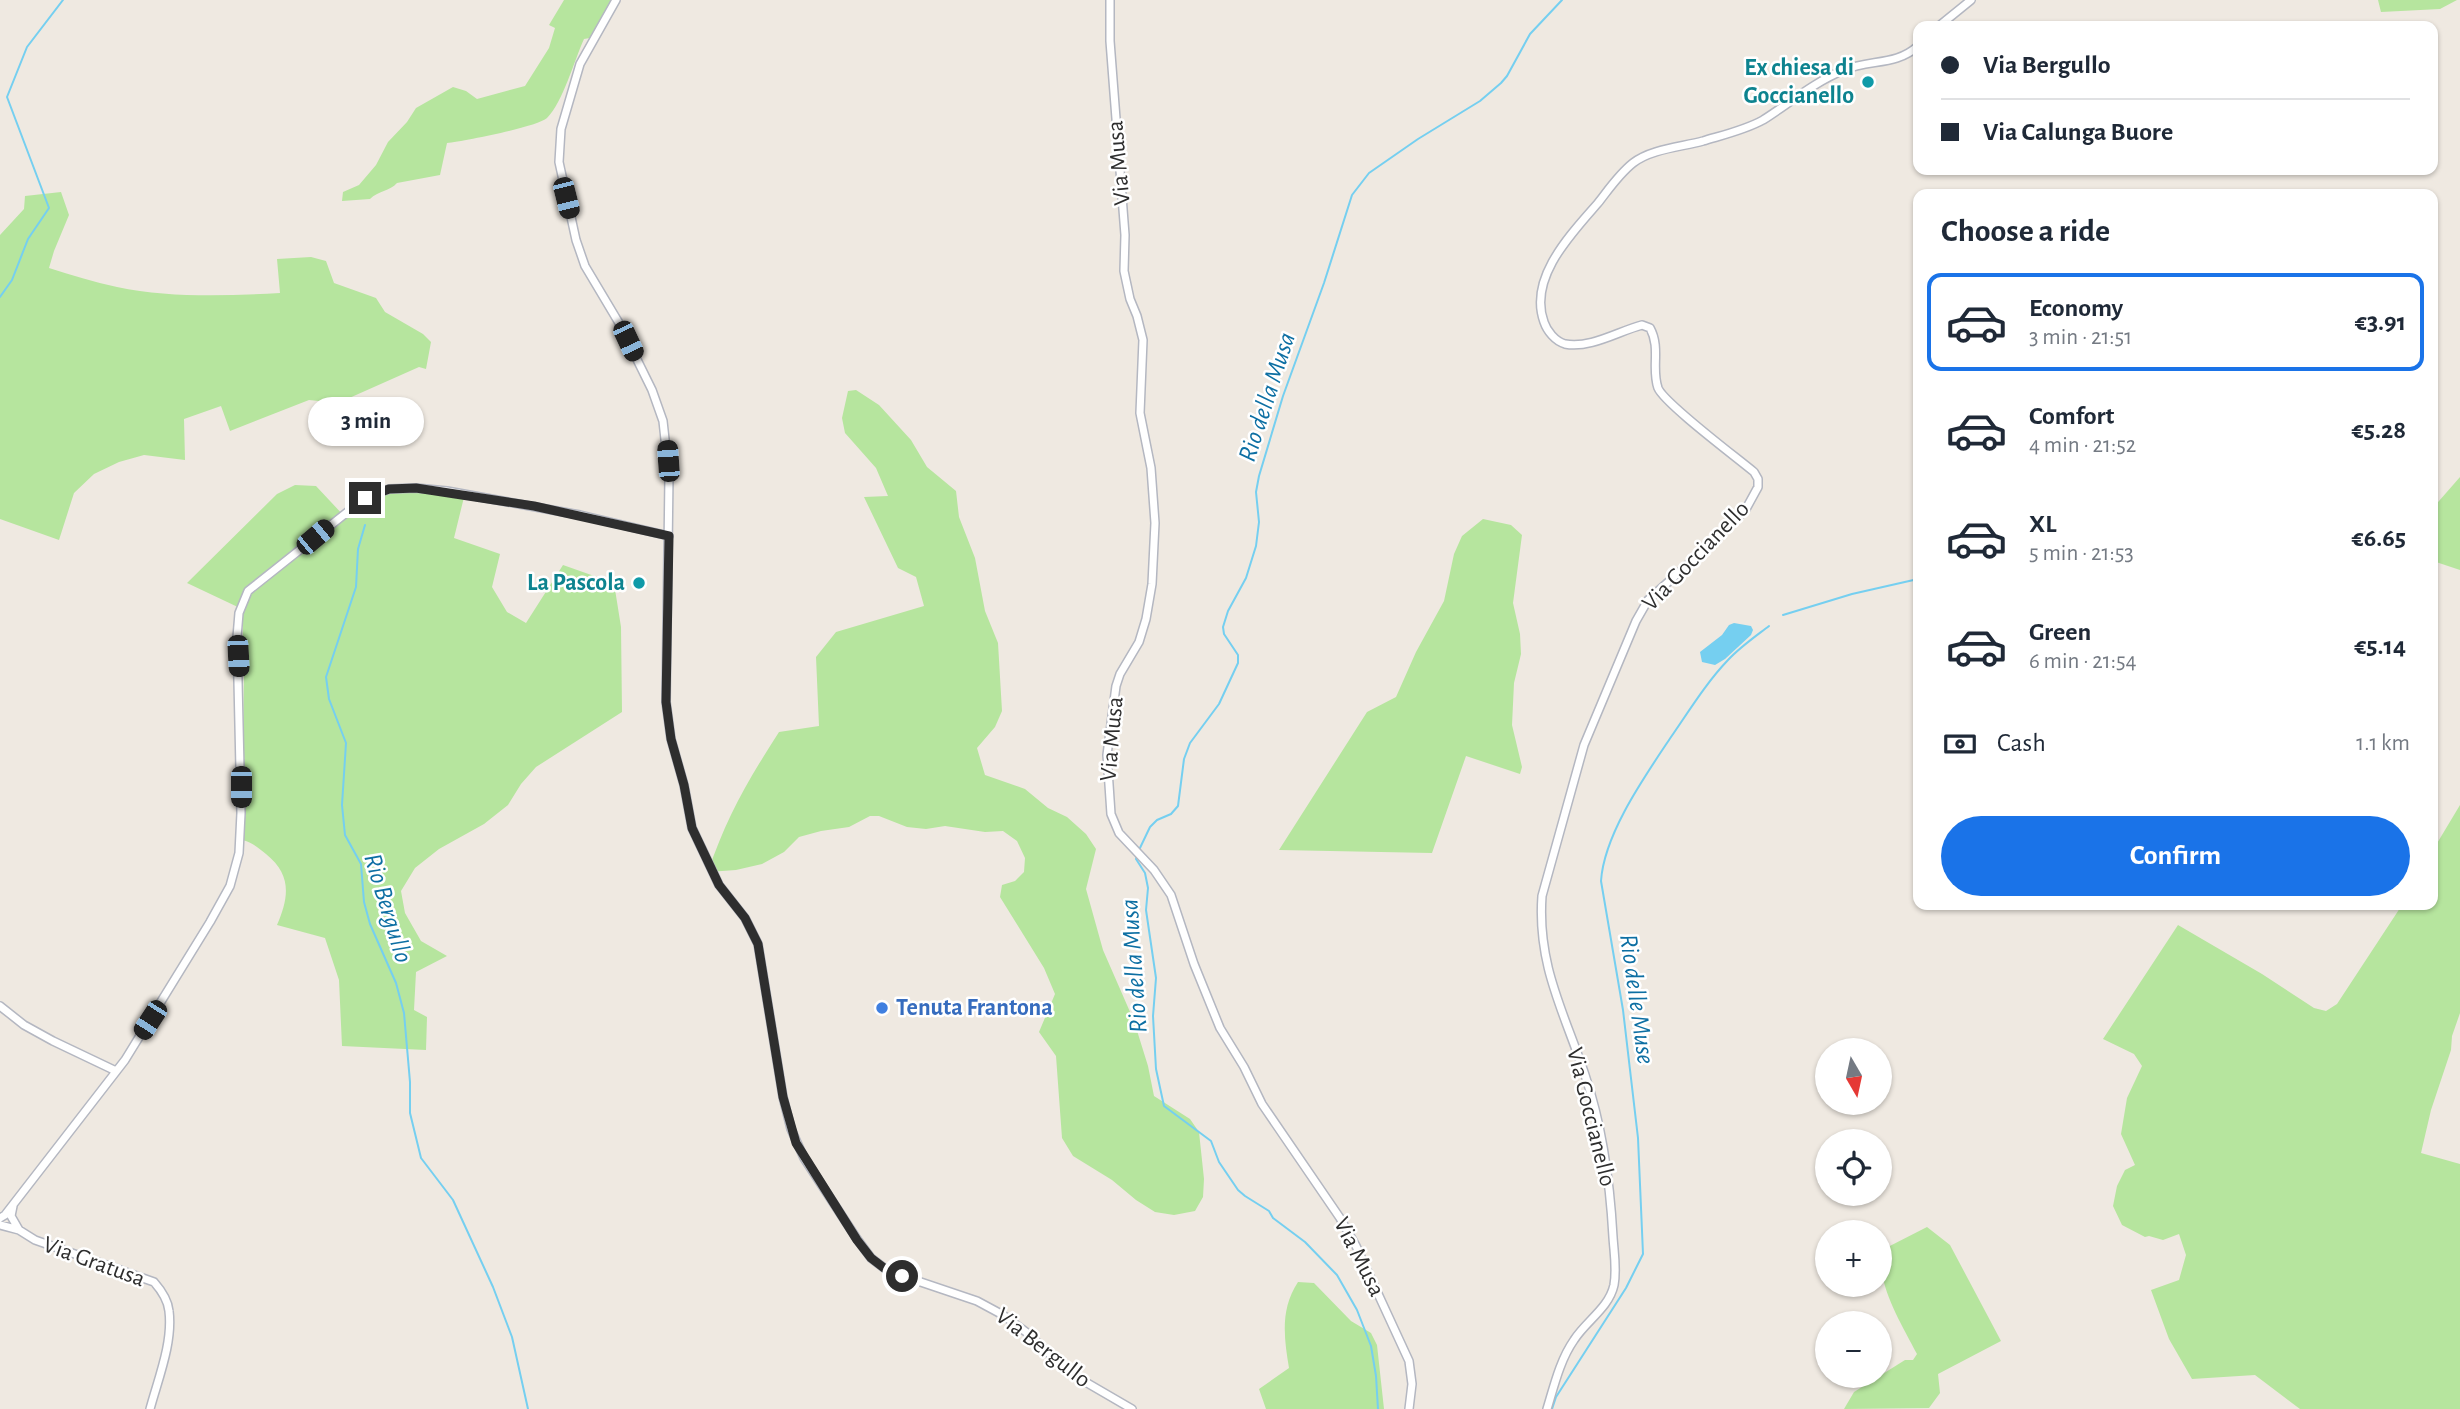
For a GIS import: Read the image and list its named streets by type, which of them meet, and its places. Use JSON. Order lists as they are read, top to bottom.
{
  "streets": {
    "street": [
      "Via Musa",
      "Via Goccianello",
      "Via Gratusa",
      "Via Bergullo"
    ]
  },
  "water": ["Rio della Musa", "Rio Bergullo", "Rio delle Muse"],
  "places": ["Ex chiesa di Goccianello", "La Pascola", "Tenuta Frantona"],
  "north": "bottom",
  "page": {
    "banner": ["Via Bergullo", "Via Calunga Buore"],
    "heading": "Choose a ride",
    "list": [
      {
        "name": "Economy",
        "note": "3 min · 21:51",
        "value": "€3.91"
      },
      {
        "name": "Comfort",
        "note": "4 min · 21:52",
        "value": "€5.28"
      },
      {
        "name": "XL",
        "note": "5 min · 21:53",
        "value": "€6.65"
      },
      {
        "name": "Green",
        "note": "6 min · 21:54",
        "value": "€5.14"
      }
    ],
    "bubble": "3 min",
    "pay": ["Cash", "1.1 km"],
    "buttons": "Confirm",
    "map_buttons": ["+", "−"]
  }
}
